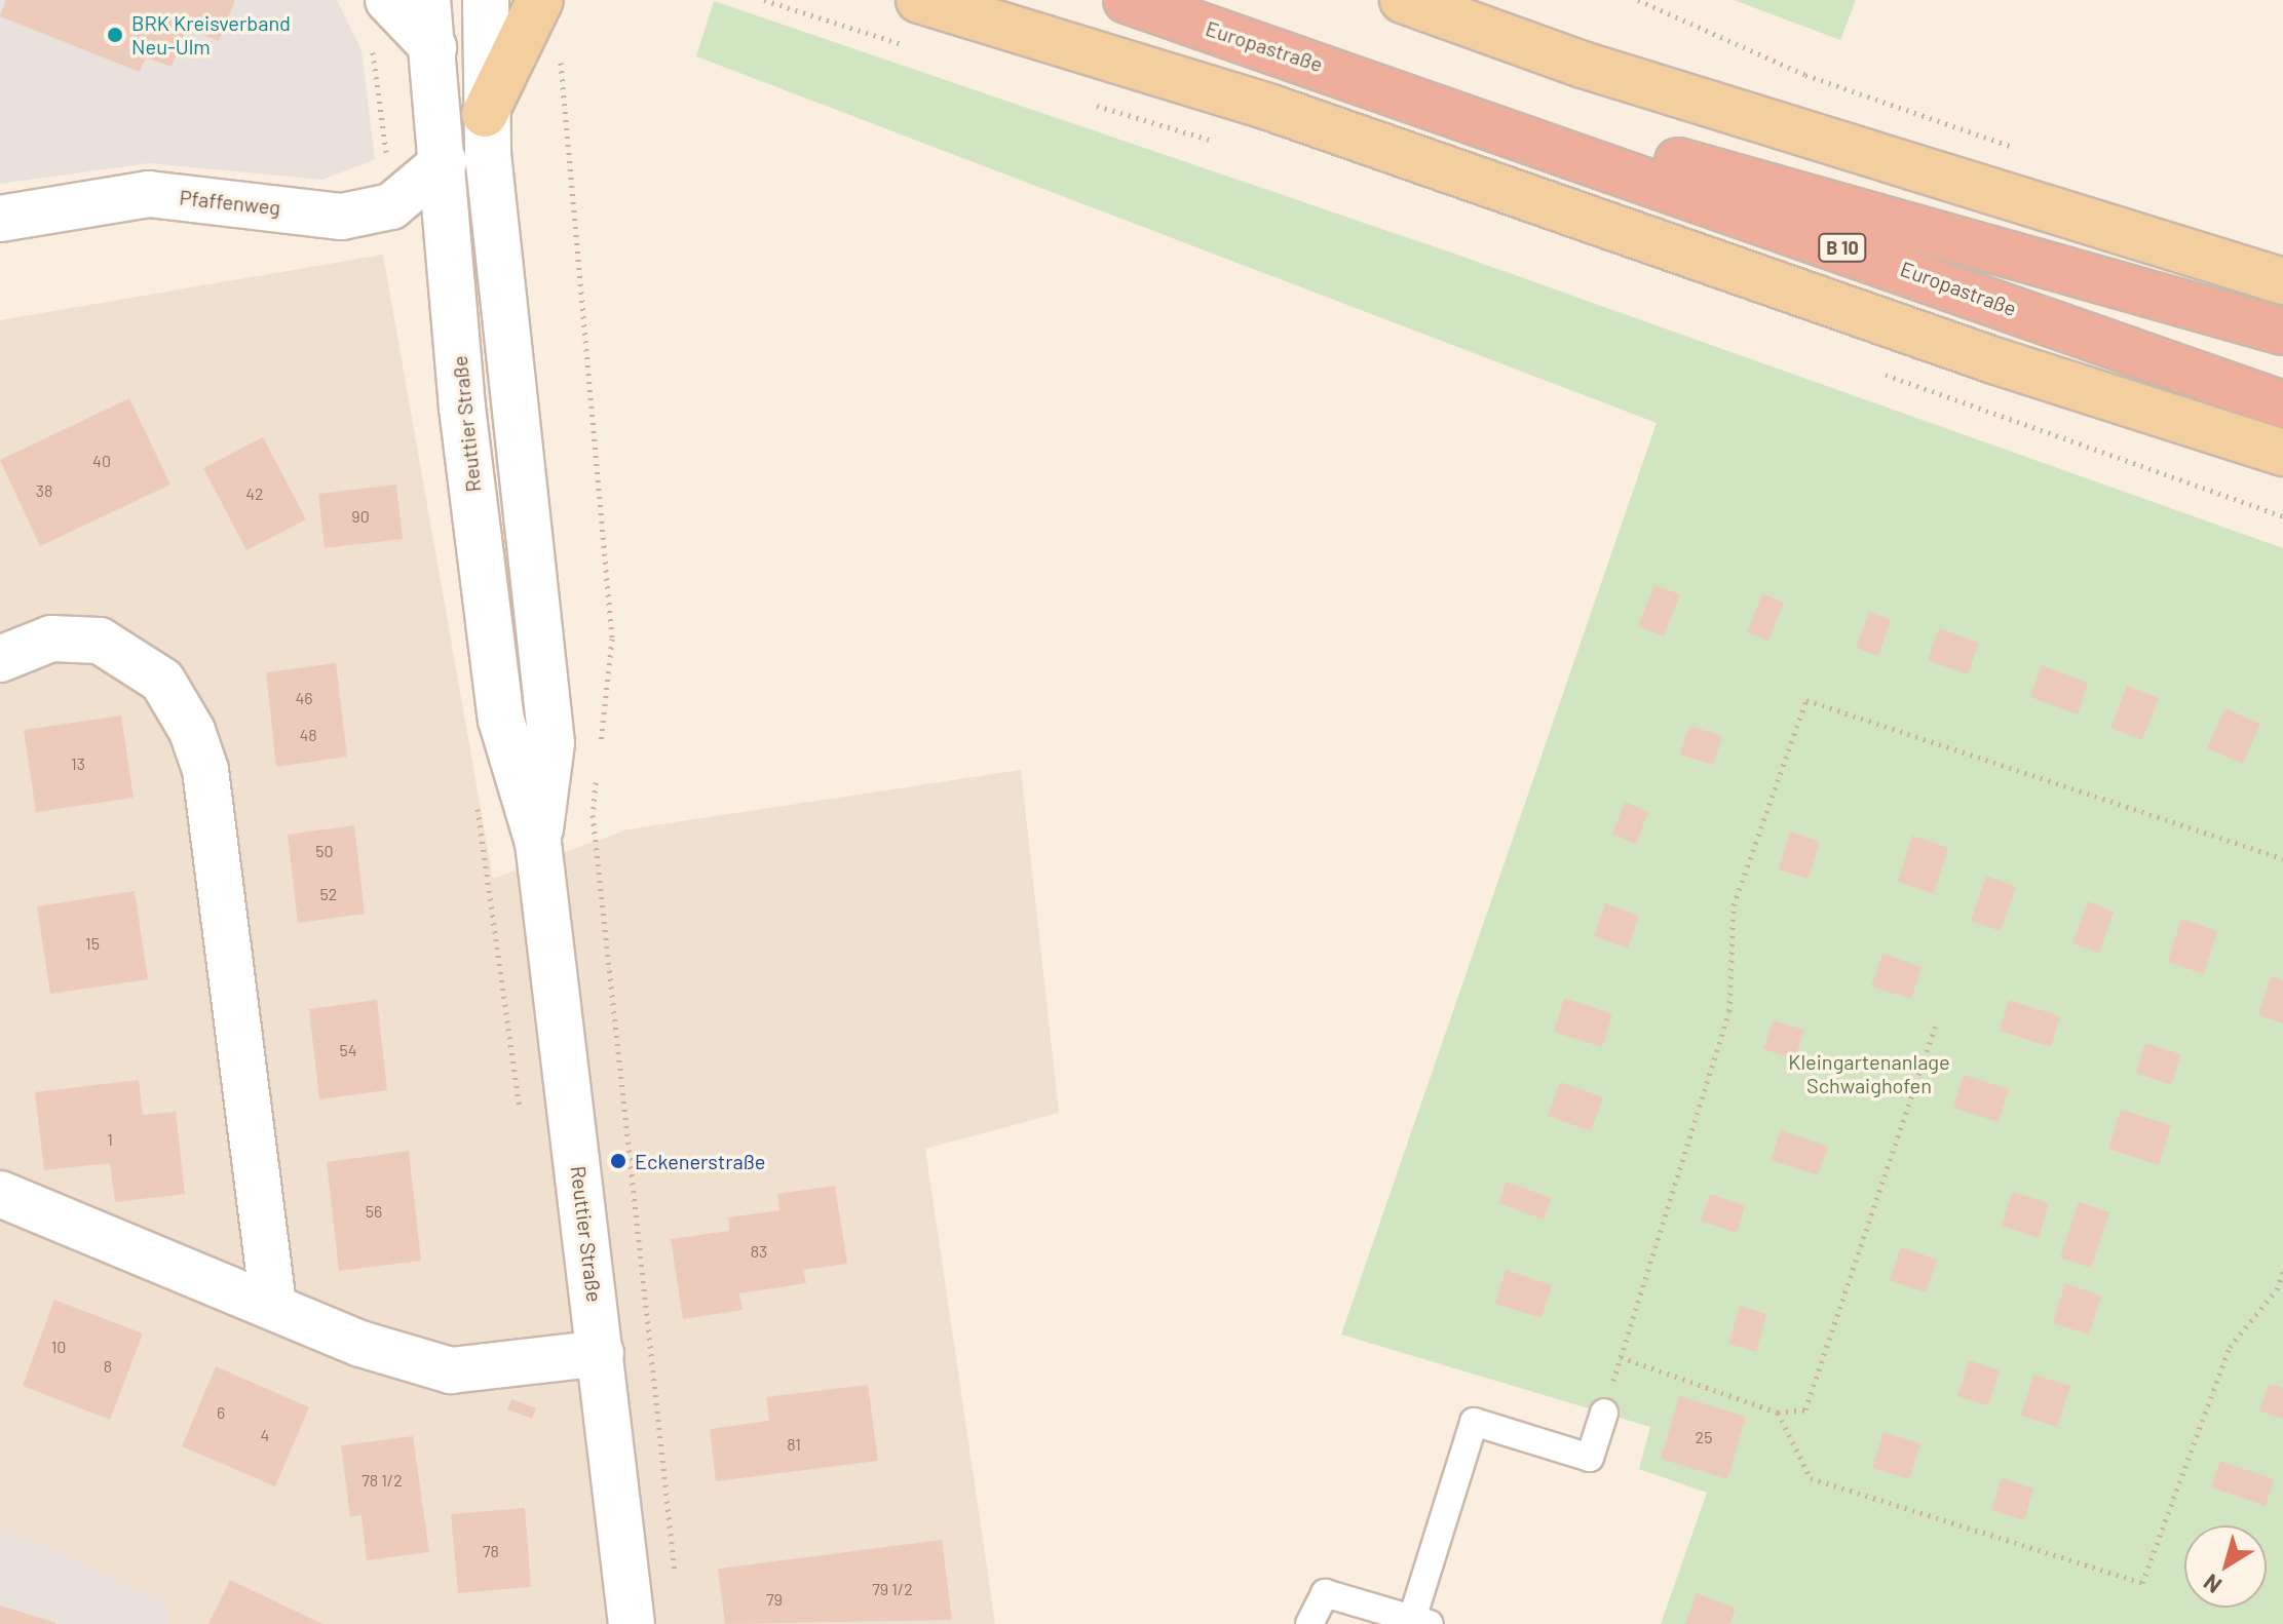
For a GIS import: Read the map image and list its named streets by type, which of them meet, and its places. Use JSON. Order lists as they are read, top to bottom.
{
  "streets": {
    "highway": ["Europastraße", "B 10"],
    "main road": ["Pfaffenweg", "Reuttier Straße"]
  },
  "crossings": [
    ["Pfaffenweg", "Reuttier Straße"]
  ],
  "parks": ["Kleingartenanlage Schwaighofen"],
  "places": ["BRK Kreisverband Neu-Ulm", "Eckenerstraße"],
  "house_numbers": [
    "40",
    "38",
    "42",
    "90",
    "46",
    "48",
    "13",
    "50",
    "52",
    "15",
    "54",
    "1",
    "56",
    "83",
    "10",
    "8",
    "6",
    "4",
    "25",
    "81",
    "78 1/2",
    "78",
    "79 1/2",
    "79"
  ],
  "north": "bottom left"
}
